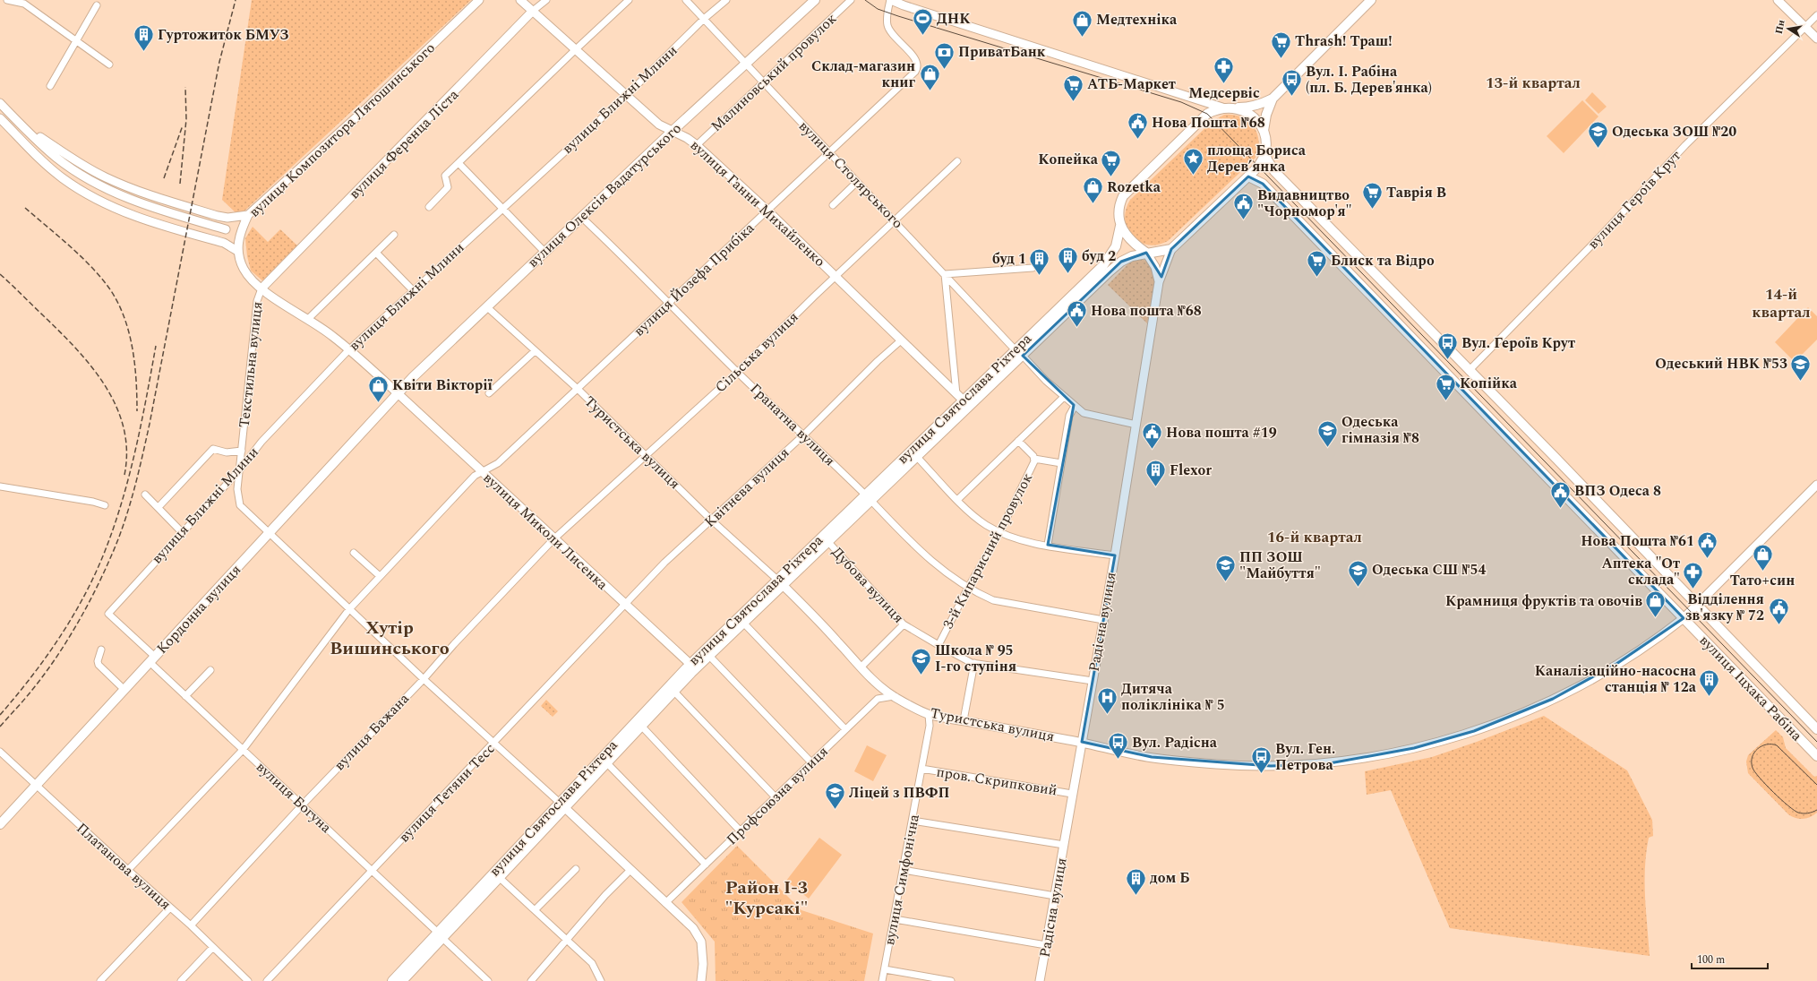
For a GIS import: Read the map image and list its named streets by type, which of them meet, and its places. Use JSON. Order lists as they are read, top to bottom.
{
  "streets": {
    "main road": [
      "вулиця Олексія Вадатурського",
      "вулиця Святослава Ріхтера",
      "Кордонна вулиця",
      "вулиця Іцхака Рабіна"
    ],
    "street": [
      "Малиновський провулок",
      "вулиця Ближні Млини",
      "вулиця Композитора Лятошинського",
      "вулиця Ференца Ліста",
      "вулиця Столярського",
      "вулиця Героїв Крут",
      "вулиця Ганни Михайленко",
      "вулиця Йозефа Прибіка",
      "Сільська вулиця",
      "Текстильна вулиця",
      "Гранатна вулиця",
      "Туристська вулиця",
      "Квітнева вулиця",
      "вулиця Миколи Лисенка",
      "3-й Кипарисний провулок",
      "Дубова вулиця",
      "Радісна вулиця",
      "вулиця Бажана",
      "пров. Скрипковий",
      "вулиця Тетяни Тесс",
      "Профсоюзна вулиця",
      "вулиця Богуна",
      "Платанова вулиця",
      "вулиця Симфонічна"
    ]
  },
  "crossings": [
    ["Малиновський провулок", "вулиця Столярського"],
    ["Малиновський провулок", "вулиця Ганни Михайленко"],
    ["вулиця Ближні Млини", "вулиця Столярського"],
    ["вулиця Ближні Млини", "вулиця Ганни Михайленко"],
    ["вулиця Ближні Млини", "Текстильна вулиця"],
    ["вулиця Ближні Млини", "вулиця Миколи Лисенка"],
    ["вулиця Ближні Млини", "вулиця Богуна"],
    ["вулиця Ференца Ліста", "вулиця Ганни Михайленко"],
    ["вулиця Ференца Ліста", "Текстильна вулиця"],
    ["вулиця Ференца Ліста", "вулиця Миколи Лисенка"],
    ["вулиця Столярського", "вулиця Олексія Вадатурського"],
    ["вулиця Столярського", "вулиця Йозефа Прибіка"],
    ["вулиця Столярського", "Сільська вулиця"],
    ["вулиця Столярського", "вулиця Святослава Ріхтера"],
    ["вулиця Столярського", "Радісна вулиця"],
    ["вулиця Олексія Вадатурського", "вулиця Ганни Михайленко"],
    ["вулиця Олексія Вадатурського", "Гранатна вулиця"],
    ["вулиця Олексія Вадатурського", "Туристська вулиця"],
    ["вулиця Олексія Вадатурського", "вулиця Миколи Лисенка"],
    ["вулиця Олексія Вадатурського", "Кордонна вулиця"],
    ["вулиця Героїв Крут", "вулиця Іцхака Рабіна"],
    ["вулиця Ганни Михайленко", "вулиця Йозефа Прибіка"],
    ["вулиця Ганни Михайленко", "Сільська вулиця"],
    ["вулиця Ганни Михайленко", "вулиця Святослава Ріхтера"],
    ["вулиця Ганни Михайленко", "Квітнева вулиця"],
    ["вулиця Йозефа Прибіка", "Гранатна вулиця"],
    ["вулиця Йозефа Прибіка", "Туристська вулиця"],
    ["вулиця Йозефа Прибіка", "вулиця Миколи Лисенка"],
    ["вулиця Йозефа Прибіка", "вулиця Богуна"],
    ["вулиця Йозефа Прибіка", "Платанова вулиця"],
    ["Сільська вулиця", "Гранатна вулиця"],
    ["Сільська вулиця", "Туристська вулиця"],
    ["Сільська вулиця", "вулиця Миколи Лисенка"],
    ["Сільська вулиця", "вулиця Бажана"],
    ["Текстильна вулиця", "вулиця Миколи Лисенка"],
    ["Текстильна вулиця", "Кордонна вулиця"],
    ["вулиця Святослава Ріхтера", "Гранатна вулиця"],
    ["вулиця Святослава Ріхтера", "Туристська вулиця"],
    ["вулиця Святослава Ріхтера", "вулиця Миколи Лисенка"],
    ["вулиця Святослава Ріхтера", "Дубова вулиця"],
    ["вулиця Святослава Ріхтера", "Радісна вулиця"],
    ["вулиця Святослава Ріхтера", "вулиця Богуна"],
    ["Гранатна вулиця", "Квітнева вулиця"],
    ["Гранатна вулиця", "3-й Кипарисний провулок"],
    ["Гранатна вулиця", "Радісна вулиця"],
    ["Туристська вулиця", "Квітнева вулиця"],
    ["Туристська вулиця", "Радісна вулиця"],
    ["Туристська вулиця", "вулиця Іцхака Рабіна"],
    ["Туристська вулиця", "Профсоюзна вулиця"],
    ["Туристська вулиця", "вулиця Симфонічна"],
    ["Квітнева вулиця", "вулиця Миколи Лисенка"],
    ["Квітнева вулиця", "вулиця Тетяни Тесс"],
    ["вулиця Миколи Лисенка", "Кордонна вулиця"],
    ["вулиця Миколи Лисенка", "вулиця Бажана"],
    ["вулиця Миколи Лисенка", "вулиця Тетяни Тесс"],
    ["3-й Кипарисний провулок", "Дубова вулиця"],
    ["Дубова вулиця", "Радісна вулиця"],
    ["Кордонна вулиця", "вулиця Богуна"],
    ["Кордонна вулиця", "Платанова вулиця"],
    ["Радісна вулиця", "пров. Скрипковий"],
    ["вулиця Бажана", "вулиця Богуна"],
    ["вулиця Бажана", "Платанова вулиця"],
    ["пров. Скрипковий", "вулиця Симфонічна"],
    ["вулиця Тетяни Тесс", "вулиця Богуна"]
  ],
  "districts": [
    "13-й квартал",
    "14-й квартал",
    "16-й квартал",
    "Хутір Вишинського",
    "Район І-3 \"Курсакі\""
  ],
  "places": {
    "sports": ["ДНК"],
    "shop": [
      "Медтехніка",
      "Склад-магазин книг",
      "Rozetka",
      "Квіти Вікторії",
      "Тато+син",
      "Крамниця фруктів та овочів"
    ],
    "building": [
      "Гуртожиток БМУЗ",
      "буд 2",
      "буд 1",
      "Flexor",
      "Каналізаційно-насосна станція № 12а",
      "дом Б"
    ],
    "supermarket": [
      "Thrash! Траш!",
      "АТБ-Маркет",
      "Копейка",
      "Таврія В",
      "Блиск та Відро",
      "Копійка"
    ],
    "bank": ["ПриватБанк"],
    "pharmacy": ["Медсервіс", "Аптека \"От склада\""],
    "bus stop": [
      "Вул. І. Рабіна (пл. Б. Дерев'янка)",
      "Вул. Героїв Крут",
      "Вул. Радісна",
      "Вул. Ген. Петрова"
    ],
    "public building": [
      "Нова Пошта №68",
      "Видавництво \"Чорномор'я\"",
      "Нова пошта №68",
      "Нова пошта #19",
      "ВПЗ Одеса 8",
      "Нова Пошта №61",
      "Відділення зв'язку № 72"
    ],
    "school or university": [
      "Одеська ЗОШ №20",
      "Одеський НВК №53",
      "Одеська гімназія №8",
      "ПП ЗОШ \"Майбуття\"",
      "Одеська СШ №54",
      "Школа № 95 І-го ступіня",
      "Ліцей з ПВФП"
    ],
    "place": ["площа Бориса Деревʼянка"],
    "hospital": ["Дитяча поліклініка № 5"]
  },
  "scale_bar": "100 m",
  "north": "left"
}
